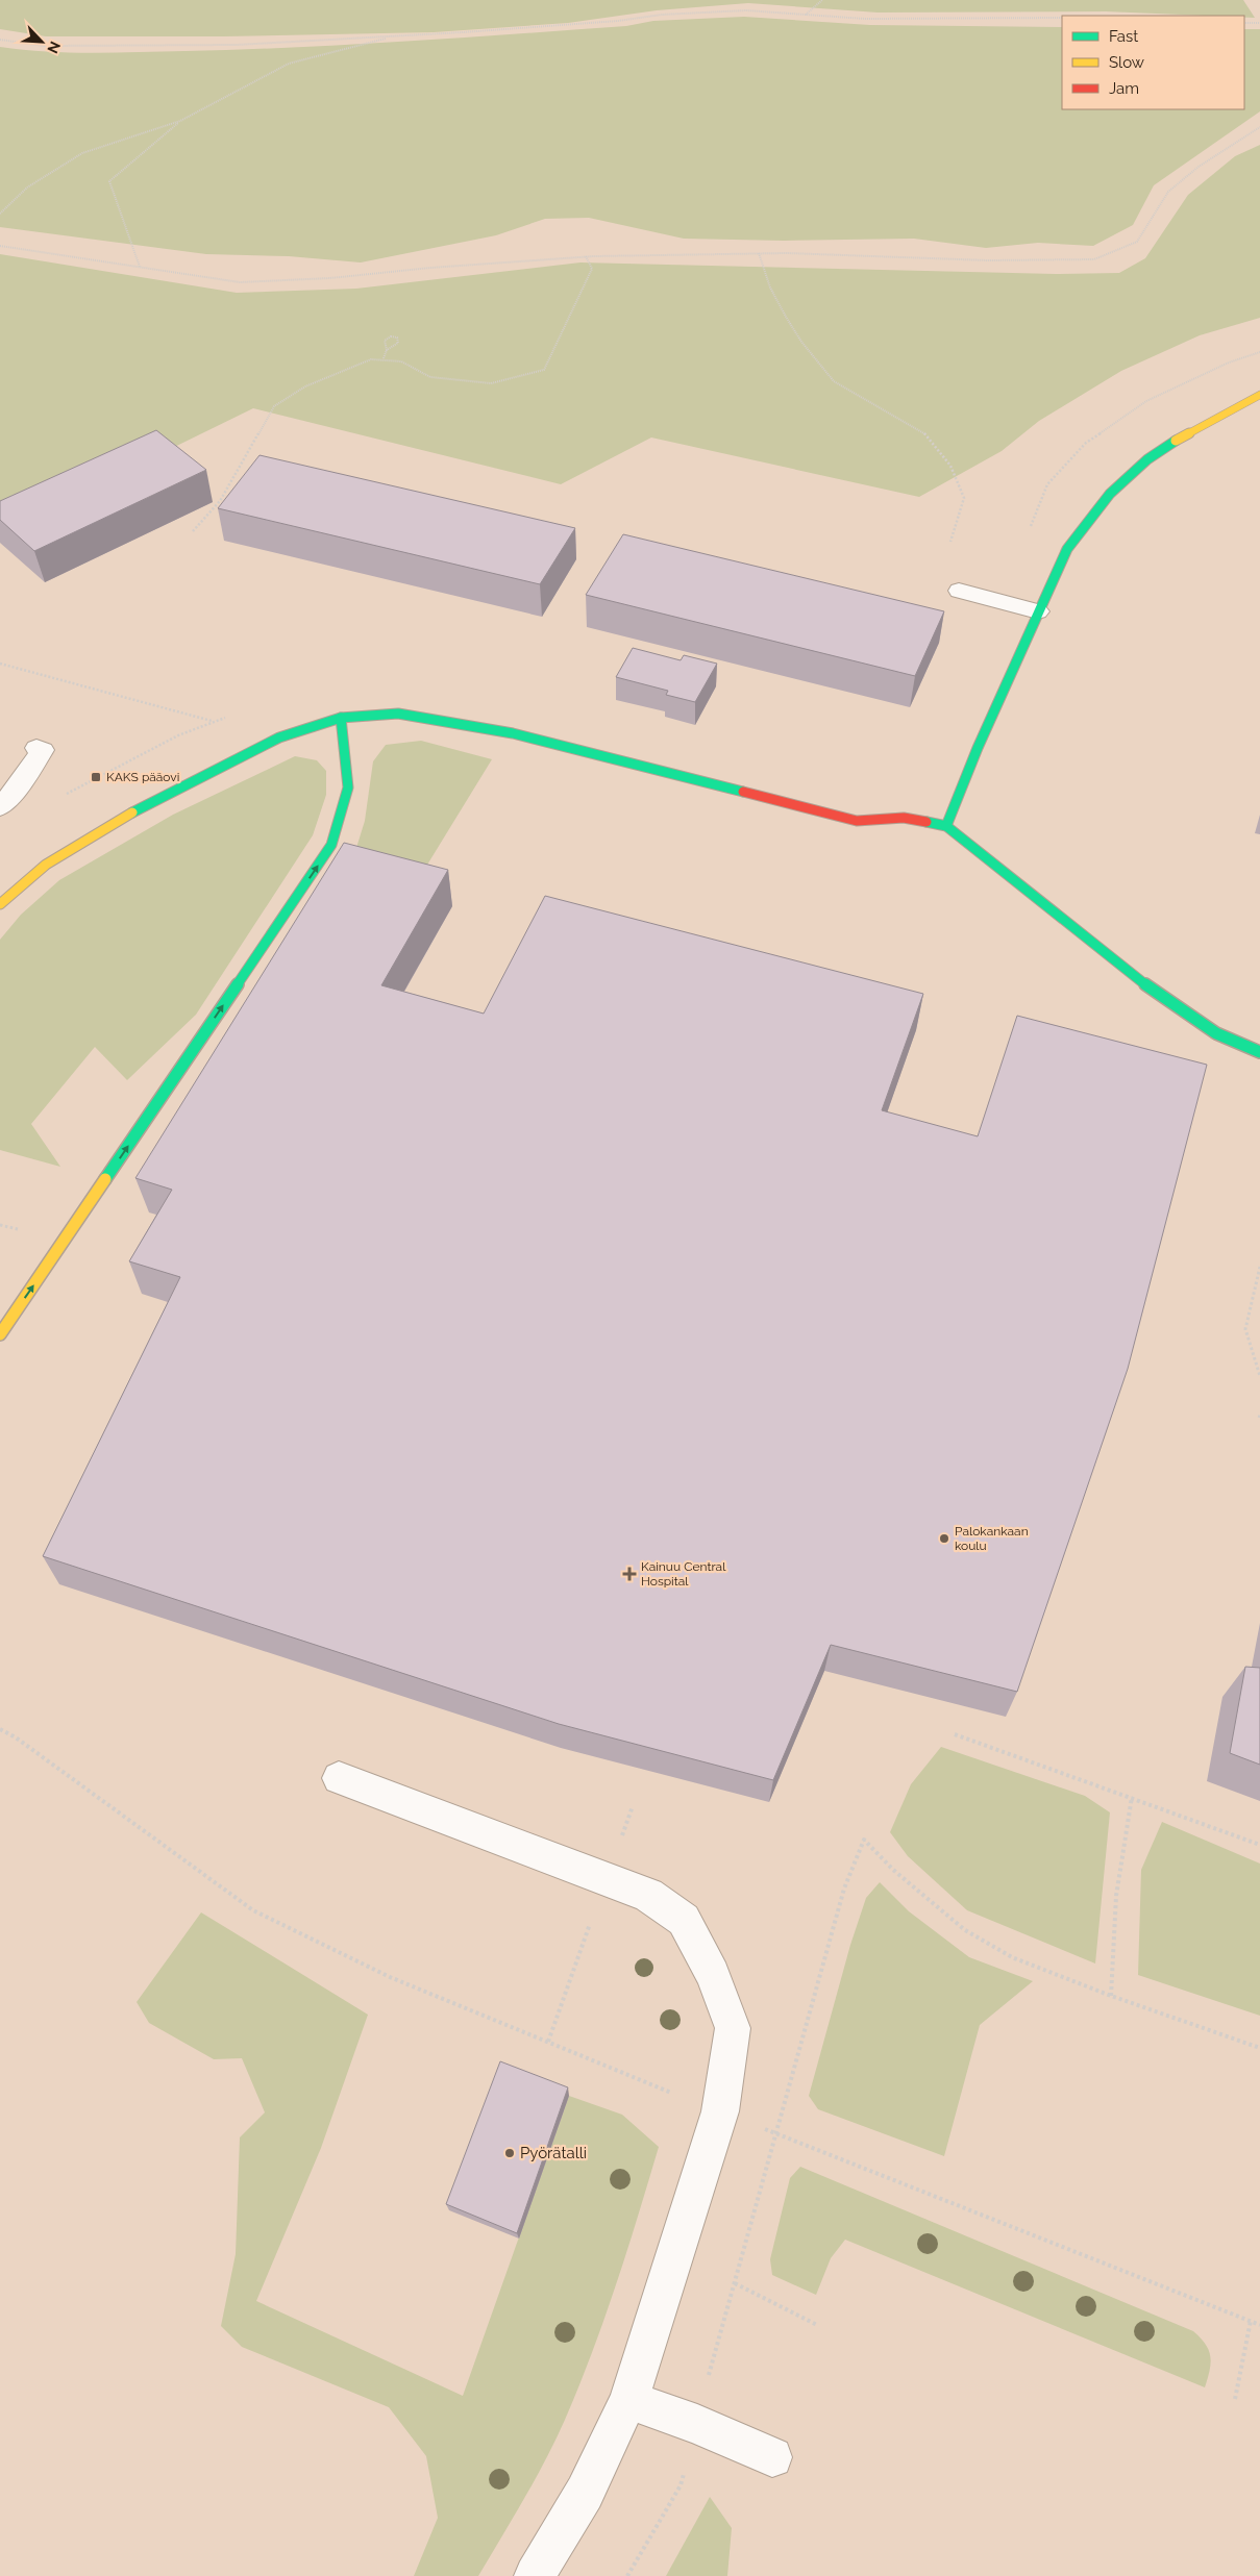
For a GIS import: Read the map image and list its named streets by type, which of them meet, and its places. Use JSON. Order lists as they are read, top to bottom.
{
  "places": {
    "transit": ["KAKS pääovi"],
    "other": ["Palokankaan koulu", "Pyörätalli"],
    "health": ["Kainuu Central Hospital"]
  },
  "legend": ["Fast", "Slow", "Jam"],
  "north": "bottom right"
}
